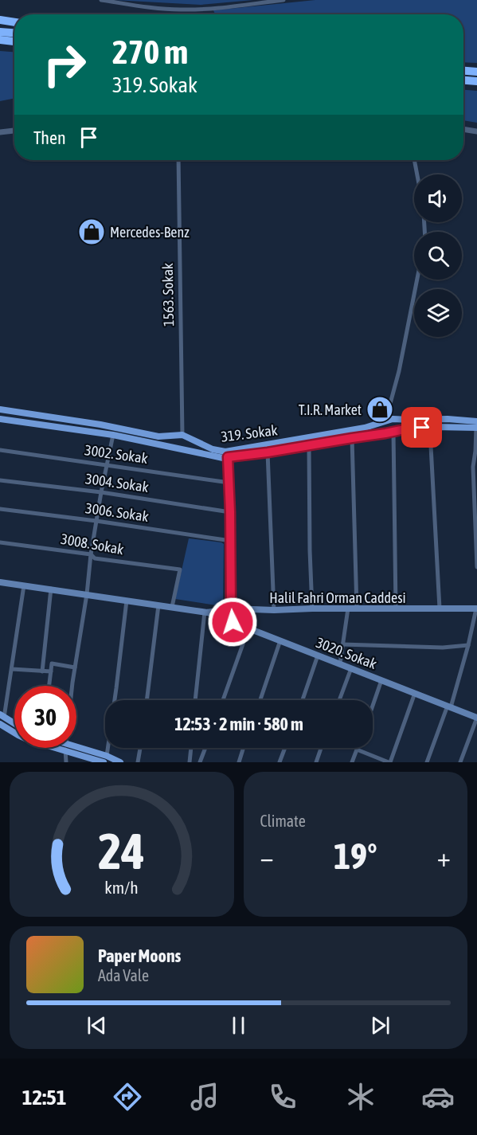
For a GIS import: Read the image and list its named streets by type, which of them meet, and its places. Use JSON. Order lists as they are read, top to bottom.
{
  "streets": {
    "main road": ["319. Sokak", "Halil Fahri Orman Caddesi", "3020. Sokak"],
    "street": [
      "1563. Sokak",
      "3002. Sokak",
      "3004. Sokak",
      "3006. Sokak",
      "3008. Sokak"
    ]
  },
  "crossings": [
    ["1563. Sokak", "319. Sokak"],
    ["3008. Sokak", "Halil Fahri Orman Caddesi"],
    ["Halil Fahri Orman Caddesi", "3020. Sokak"]
  ],
  "places": {
    "shop": ["Mercedes-Benz", "T.I.R. Market"]
  },
  "page": {
    "turn": ["270 m", "319. Sokak"],
    "then": "Then",
    "limit": "30",
    "trip": "12:53 · 2 min · 580 m",
    "tile": "Climate",
    "heat": ["−", "19°", "+"],
    "song": ["Paper Moons", "Ada Vale"],
    "tabs": "12:51",
    "gauge": ["24", "km/h"]
  }
}
